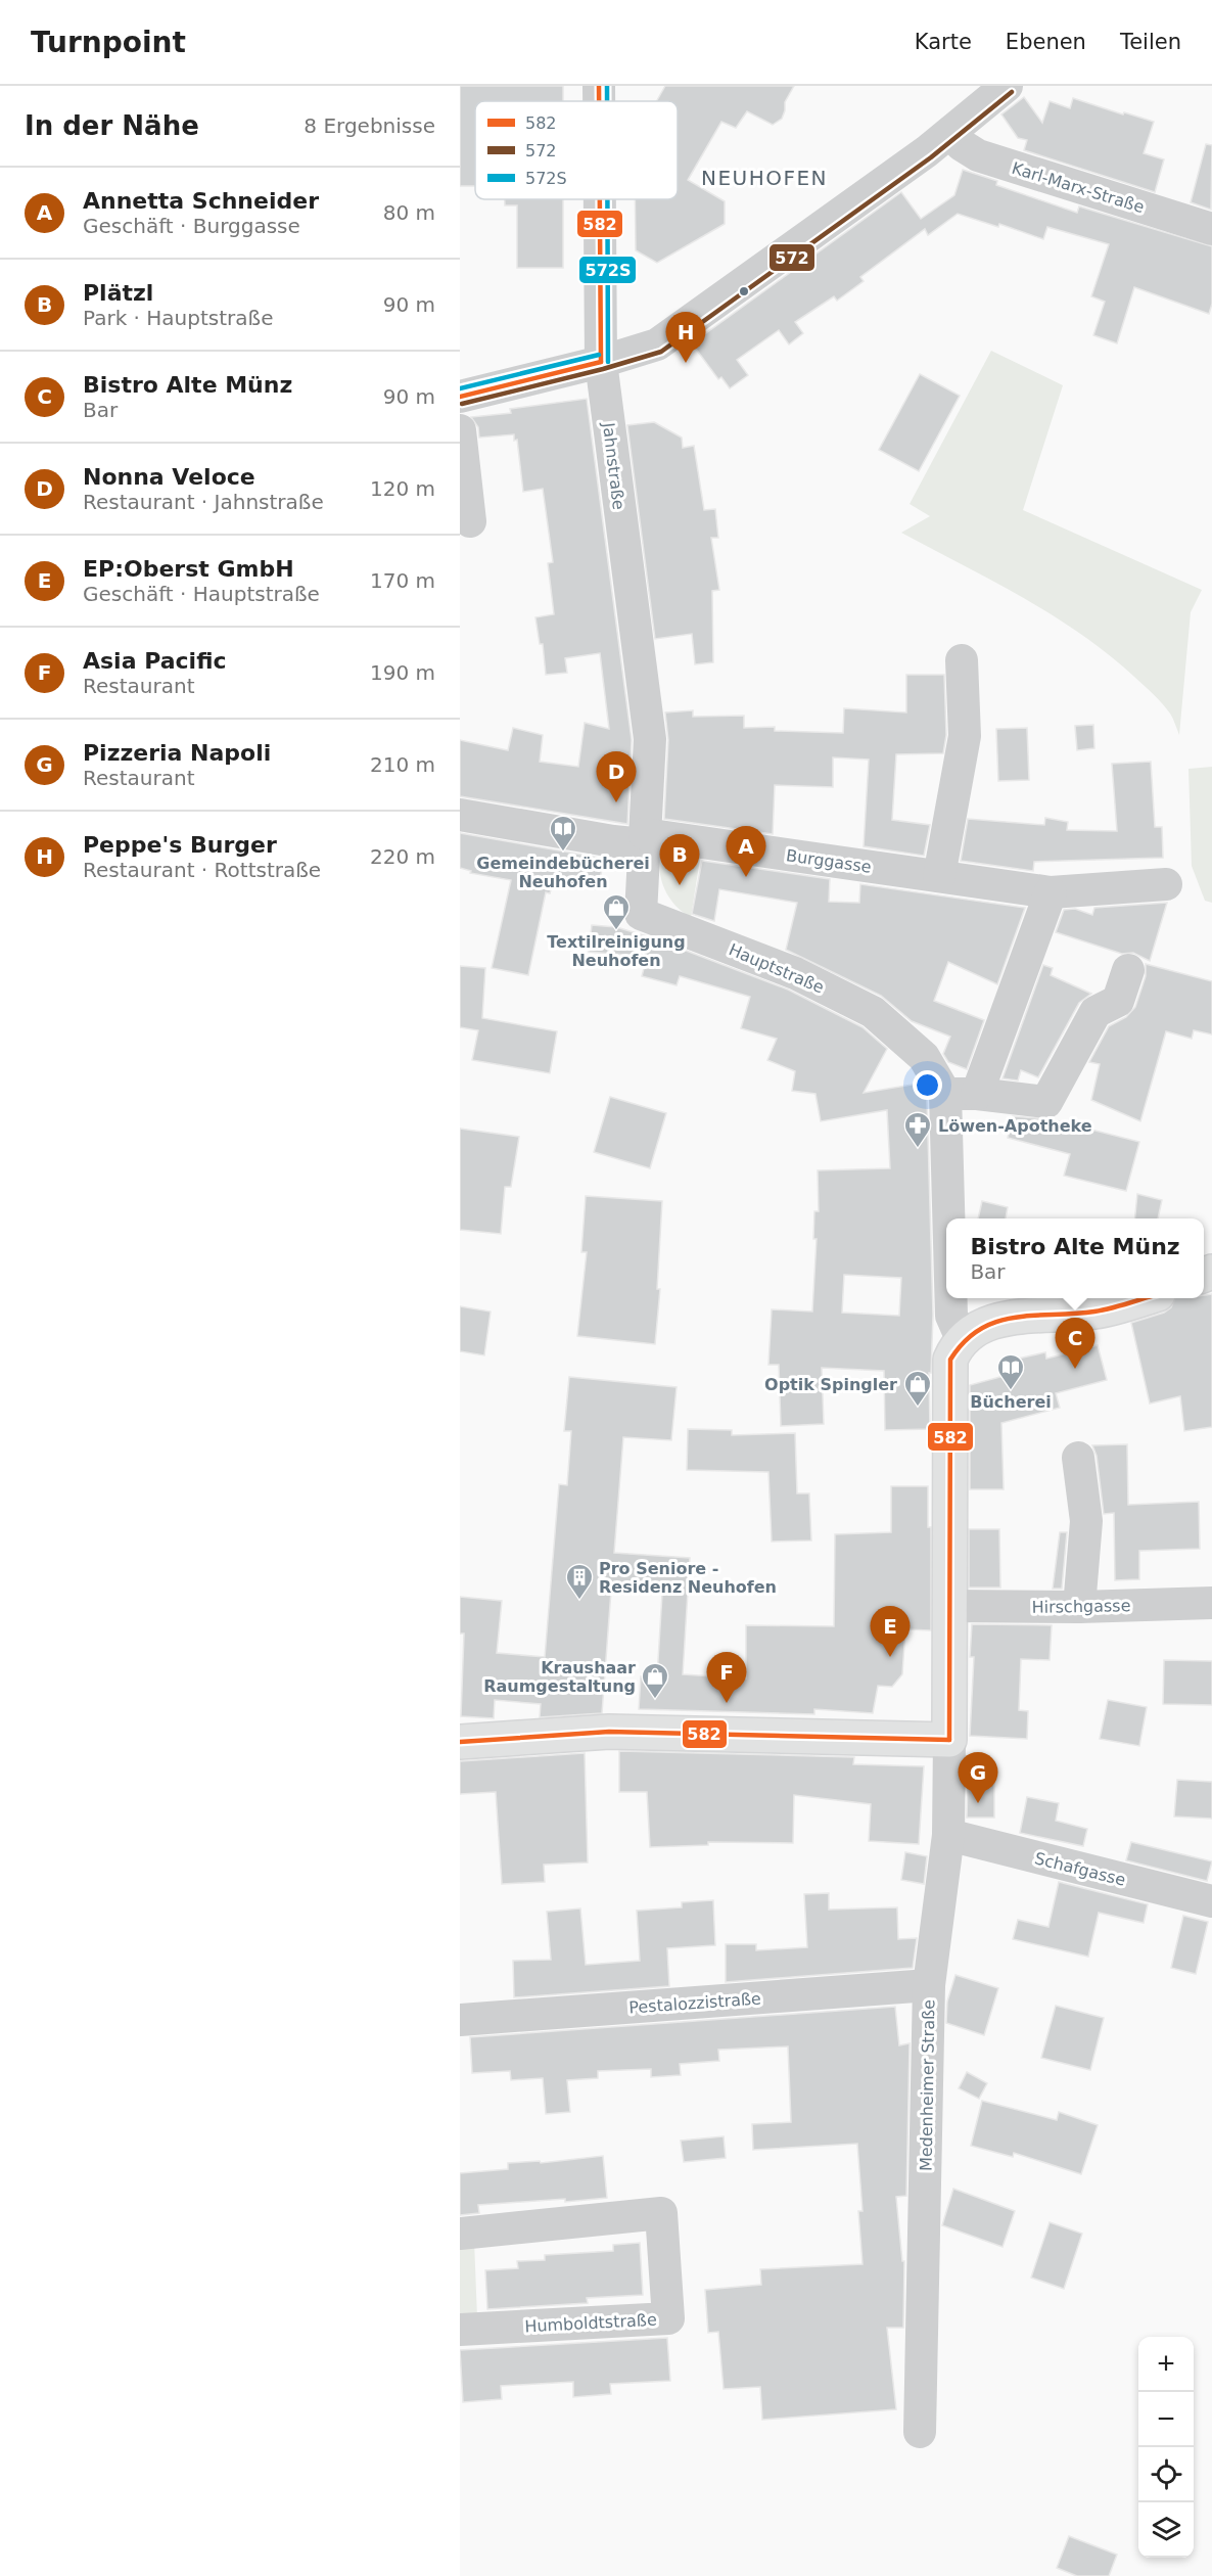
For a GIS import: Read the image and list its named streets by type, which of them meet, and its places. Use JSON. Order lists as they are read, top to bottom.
{
  "streets": {
    "street": [
      "Karl-Marx-Straße",
      "Jahnstraße",
      "Burggasse",
      "Hauptstraße",
      "Hirschgasse",
      "Schafgasse",
      "Pestalozzistraße",
      "Medenheimer Straße",
      "Humboldtstraße"
    ]
  },
  "crossings": [
    ["Jahnstraße", "Burggasse"],
    ["Jahnstraße", "Hauptstraße"],
    ["Burggasse", "Hauptstraße"],
    ["Schafgasse", "Medenheimer Straße"],
    ["Pestalozzistraße", "Medenheimer Straße"]
  ],
  "districts": ["NEUHOFEN"],
  "places": {
    "library": ["Gemeindebücherei Neuhofen", "Bücherei"],
    "shop": ["Textilreinigung Neuhofen", "Optik Spingler", "Kraushaar Raumgestaltung"],
    "pharmacy": ["Löwen-Apotheke"],
    "building": ["Pro Seniore - Residenz Neuhofen"]
  },
  "lines": ["transit line 582", "transit line 572S", "transit line 572"],
  "legend": ["582", "572", "572S"],
  "page": {
    "header": "Turnpoint",
    "nav": ["Karte", "Ebenen", "Teilen"],
    "heading": ["In der Nähe", "8 Ergebnisse"],
    "list": [
      {
        "mark": "A",
        "name": "Annetta Schneider",
        "note": "Geschäft · Burggasse",
        "value": "80 m"
      },
      {
        "mark": "B",
        "name": "Plätzl",
        "note": "Park · Hauptstraße",
        "value": "90 m"
      },
      {
        "mark": "C",
        "name": "Bistro Alte Münz",
        "note": "Bar",
        "value": "90 m"
      },
      {
        "mark": "D",
        "name": "Nonna Veloce",
        "note": "Restaurant · Jahnstraße",
        "value": "120 m"
      },
      {
        "mark": "E",
        "name": "EP:Oberst GmbH",
        "note": "Geschäft · Hauptstraße",
        "value": "170 m"
      },
      {
        "mark": "F",
        "name": "Asia Pacific",
        "note": "Restaurant",
        "value": "190 m"
      },
      {
        "mark": "G",
        "name": "Pizzeria Napoli",
        "note": "Restaurant",
        "value": "210 m"
      },
      {
        "mark": "H",
        "name": "Peppe's Burger",
        "note": "Restaurant · Rottstraße",
        "value": "220 m"
      }
    ],
    "pins": [
      "H",
      "D",
      "A",
      "B",
      "C",
      "E",
      "F",
      "G"
    ],
    "popup": ["Bistro Alte Münz", "Bar"],
    "map_buttons": ["+", "−"]
  }
}
